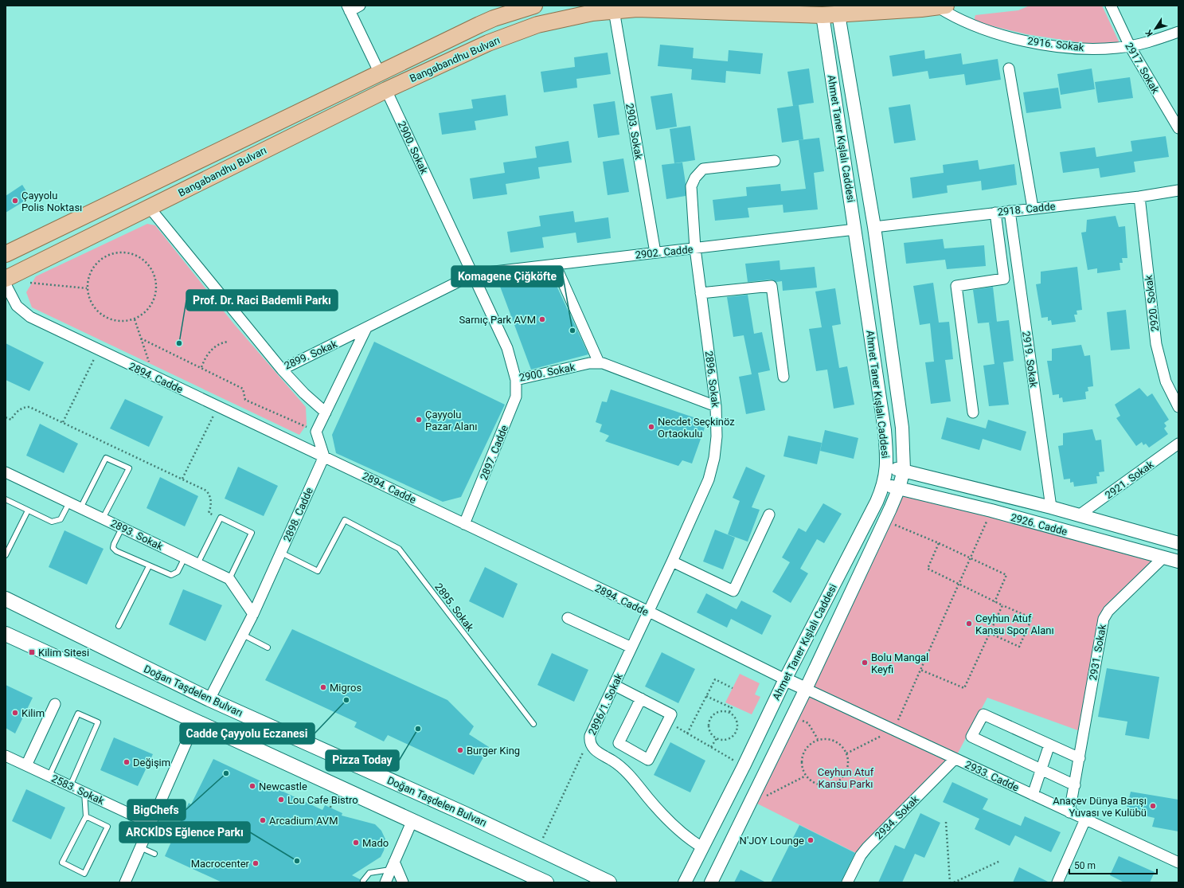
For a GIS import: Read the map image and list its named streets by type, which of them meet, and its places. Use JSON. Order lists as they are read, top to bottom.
{
  "streets": {
    "main road": ["Bangabandhu Bulvarı", "Doğan Taşdelen Bulvarı"],
    "street": [
      "2916. Sokak",
      "2917. Sokak",
      "2903. Sokak",
      "Ahmet Taner Kışlalı Caddesi",
      "2900. Sokak",
      "2918. Cadde",
      "2902. Cadde",
      "2920. Sokak",
      "2899. Sokak",
      "2919. Sokak",
      "2894. Cadde",
      "2896. Sokak",
      "2897. Cadde",
      "2921. Sokak",
      "2898. Cadde",
      "2926. Cadde",
      "2893. Sokak",
      "2931. Sokak",
      "2896/1. Sokak",
      "2933. Cadde",
      "2583. Sokak",
      "2934. Sokak"
    ],
    "lane": ["2895. Sokak"]
  },
  "crossings": [
    ["2916. Sokak", "Bangabandhu Bulvarı"],
    ["2916. Sokak", "2917. Sokak"],
    ["Bangabandhu Bulvarı", "2903. Sokak"],
    ["Bangabandhu Bulvarı", "Ahmet Taner Kışlalı Caddesi"],
    ["Bangabandhu Bulvarı", "2900. Sokak"],
    ["Bangabandhu Bulvarı", "2899. Sokak"],
    ["2903. Sokak", "2902. Cadde"],
    ["Ahmet Taner Kışlalı Caddesi", "2918. Cadde"],
    ["Ahmet Taner Kışlalı Caddesi", "2902. Cadde"],
    ["Ahmet Taner Kışlalı Caddesi", "2894. Cadde"],
    ["Ahmet Taner Kışlalı Caddesi", "2926. Cadde"],
    ["Ahmet Taner Kışlalı Caddesi", "2896/1. Sokak"],
    ["Ahmet Taner Kışlalı Caddesi", "2933. Cadde"],
    ["2900. Sokak", "2902. Cadde"],
    ["2900. Sokak", "2899. Sokak"],
    ["2900. Sokak", "2896. Sokak"],
    ["2900. Sokak", "2897. Cadde"],
    ["2918. Cadde", "2920. Sokak"],
    ["2918. Cadde", "2919. Sokak"],
    ["2902. Cadde", "2899. Sokak"],
    ["2902. Cadde", "2896. Sokak"],
    ["2919. Sokak", "2926. Cadde"],
    ["2894. Cadde", "2896. Sokak"],
    ["2894. Cadde", "2897. Cadde"],
    ["2894. Cadde", "2898. Cadde"],
    ["2894. Cadde", "2896/1. Sokak"],
    ["2896. Sokak", "2896/1. Sokak"],
    ["2921. Sokak", "2926. Cadde"],
    ["2898. Cadde", "2895. Sokak"],
    ["2898. Cadde", "Doğan Taşdelen Bulvarı"],
    ["2926. Cadde", "2931. Sokak"],
    ["2931. Sokak", "2933. Cadde"],
    ["2933. Cadde", "2934. Sokak"]
  ],
  "parks": ["Ceyhun Atuf Kansu Parkı"],
  "places": {
    "other": [
      "Çayyolu Polis Noktası",
      "Sarnıç Park AVM",
      "Komagene Çiğköfte",
      "Prof. Dr. Raci Bademli Parkı",
      "Çayyolu Pazar Alanı",
      "Necdet Seçkinöz Ortaokulu",
      "Ceyhun Atuf Kansu Spor Alanı",
      "Bolu Mangal Keyfi",
      "Migros",
      "Cadde Çayyolu Eczanesi",
      "Kilim",
      "Pizza Today",
      "Burger King",
      "Değişim",
      "BigChefs",
      "Newcastle",
      "Lou Cafe Bistro",
      "Anaçev Dünya Barışı Yuvası ve Kulübü",
      "Arcadium AVM",
      "N'JOY Lounge",
      "Mado",
      "ARCKİDS Eğlence Parkı",
      "Macrocenter"
    ],
    "transit": ["Kilim Sitesi"]
  },
  "scale_bar": "50 m",
  "north": "bottom left"
}
